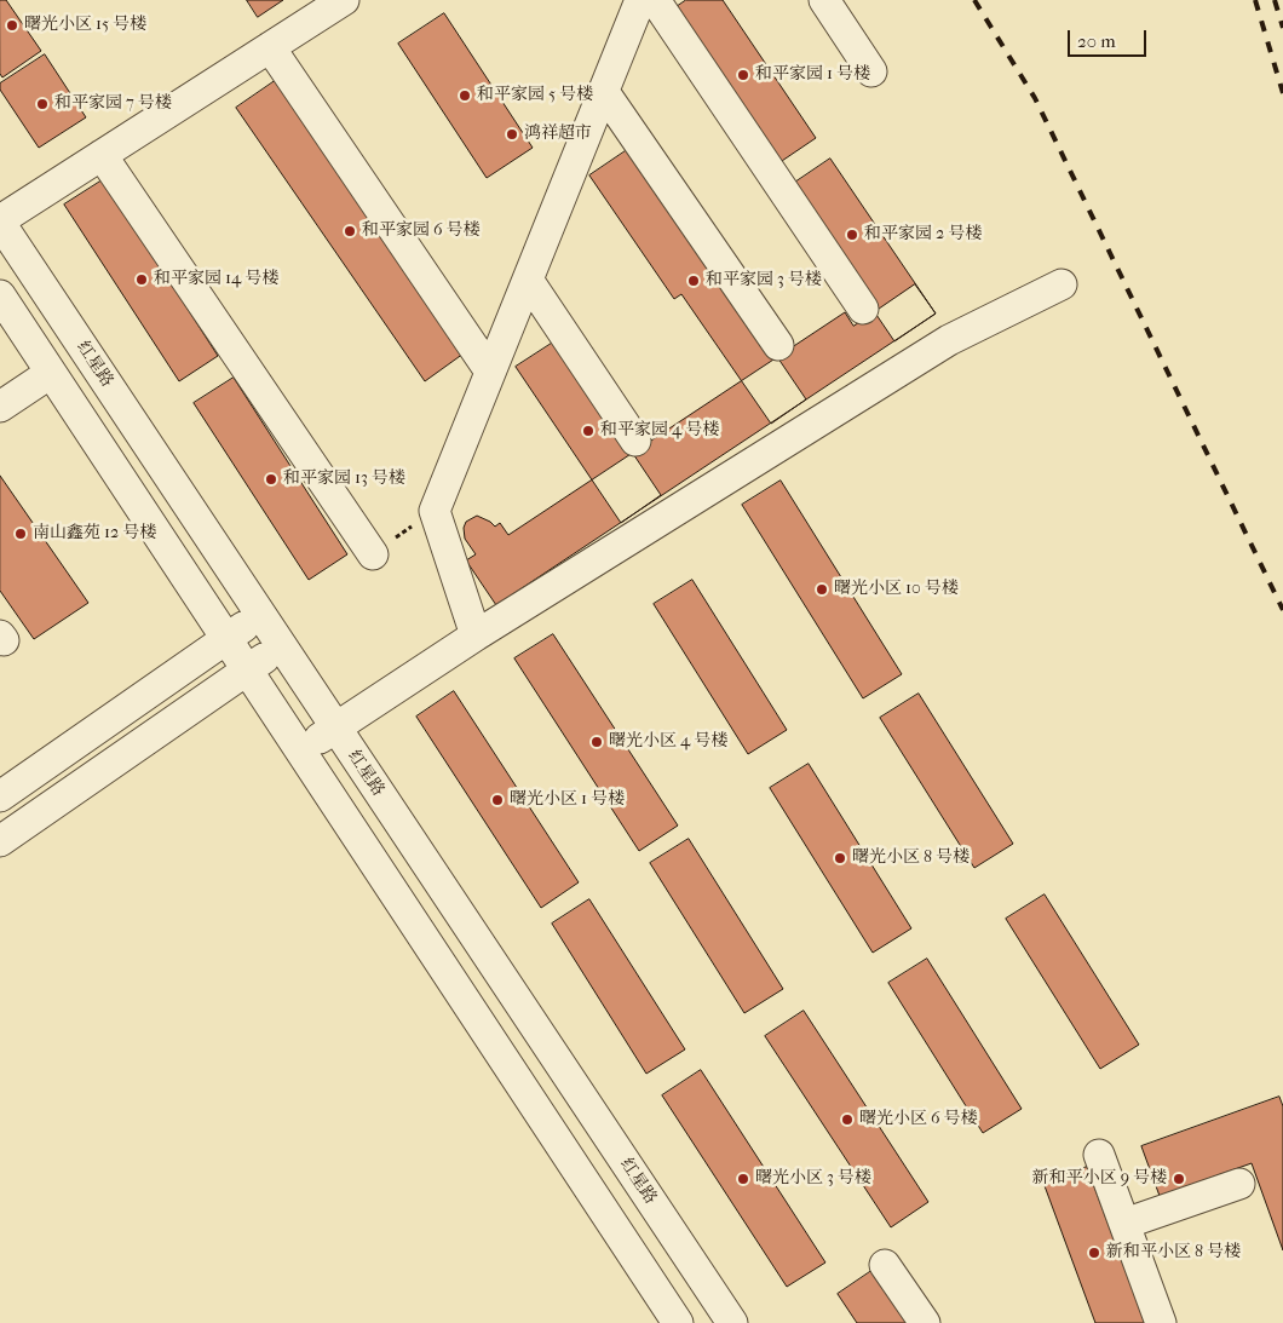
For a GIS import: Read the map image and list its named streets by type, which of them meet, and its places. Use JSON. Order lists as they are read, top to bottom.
{
  "streets": {
    "street": ["红星路"]
  },
  "places": [
    "曙光小区 15 号楼",
    "和平家园 1 号楼",
    "和平家园 5 号楼",
    "和平家园 7 号楼",
    "鸿祥超市",
    "和平家园 6 号楼",
    "和平家园 2 号楼",
    "和平家园 14 号楼",
    "和平家园 3 号楼",
    "和平家园 4 号楼",
    "和平家园 13 号楼",
    "南山鑫苑 12 号楼",
    "曙光小区 10 号楼",
    "曙光小区 4 号楼",
    "曙光小区 1 号楼",
    "曙光小区 8 号楼",
    "曙光小区 6 号楼",
    "曙光小区 3 号楼",
    "新和平小区 9 号楼",
    "新和平小区 8 号楼"
  ],
  "scale_bar": "20 m"
}
